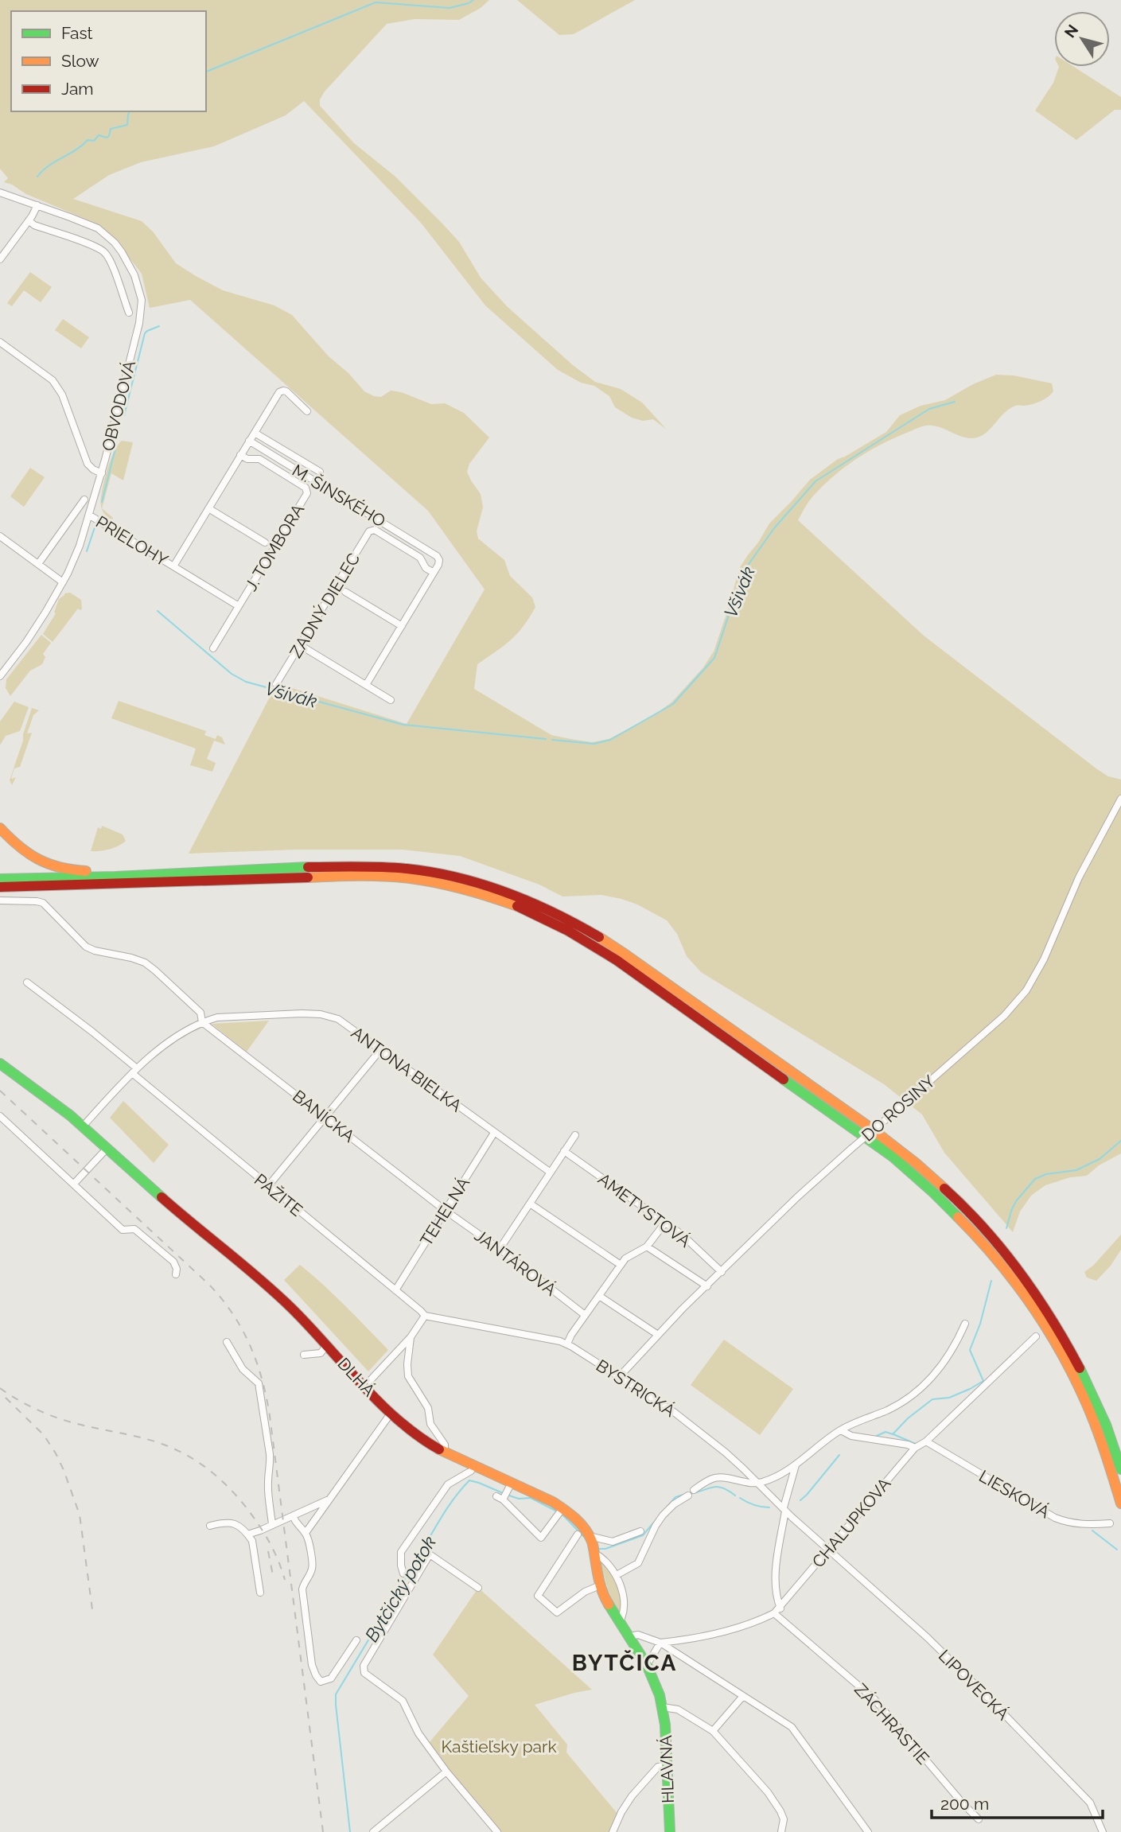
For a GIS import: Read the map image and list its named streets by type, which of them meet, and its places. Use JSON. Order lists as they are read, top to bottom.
{
  "streets": {
    "main road": ["DLHÁ", "HLAVNÁ"],
    "street": [
      "OBVODOVÁ",
      "M. ŠINSKÉHO",
      "PRIELOHY",
      "J. TOMBORA",
      "ZADNÝ DIELEC",
      "ANTONA BIELKA",
      "DO ROSINY",
      "BANÍCKA",
      "PAŽITE",
      "AMETYSTOVÁ",
      "TEHELNÁ",
      "JANTÁROVÁ",
      "BYSTRICKÁ",
      "LIESKOVÁ",
      "CHALUPKOVA",
      "LIPOVECKÁ",
      "ZÁCHRASTIE"
    ]
  },
  "crossings": [
    ["OBVODOVÁ", "PRIELOHY"],
    ["M. ŠINSKÉHO", "PRIELOHY"],
    ["M. ŠINSKÉHO", "J. TOMBORA"],
    ["M. ŠINSKÉHO", "ZADNÝ DIELEC"],
    ["ANTONA BIELKA", "BANÍCKA"],
    ["ANTONA BIELKA", "PAŽITE"],
    ["ANTONA BIELKA", "TEHELNÁ"],
    ["ANTONA BIELKA", "DLHÁ"],
    ["DO ROSINY", "AMETYSTOVÁ"],
    ["DO ROSINY", "BYSTRICKÁ"],
    ["BANÍCKA", "TEHELNÁ"],
    ["BANÍCKA", "JANTÁROVÁ"],
    ["PAŽITE", "TEHELNÁ"],
    ["PAŽITE", "BYSTRICKÁ"],
    ["TEHELNÁ", "JANTÁROVÁ"],
    ["DLHÁ", "HLAVNÁ"],
    ["BYSTRICKÁ", "CHALUPKOVA"],
    ["BYSTRICKÁ", "LIPOVECKÁ"],
    ["LIESKOVÁ", "CHALUPKOVA"],
    ["CHALUPKOVA", "LIPOVECKÁ"],
    ["CHALUPKOVA", "ZÁCHRASTIE"]
  ],
  "districts": ["BYTČICA"],
  "water": ["Všivák", "Bytčický potok"],
  "parks": ["Kaštieľsky park"],
  "legend": ["Fast", "Slow", "Jam"],
  "scale_bar": "200 m",
  "north": "top left"
}
